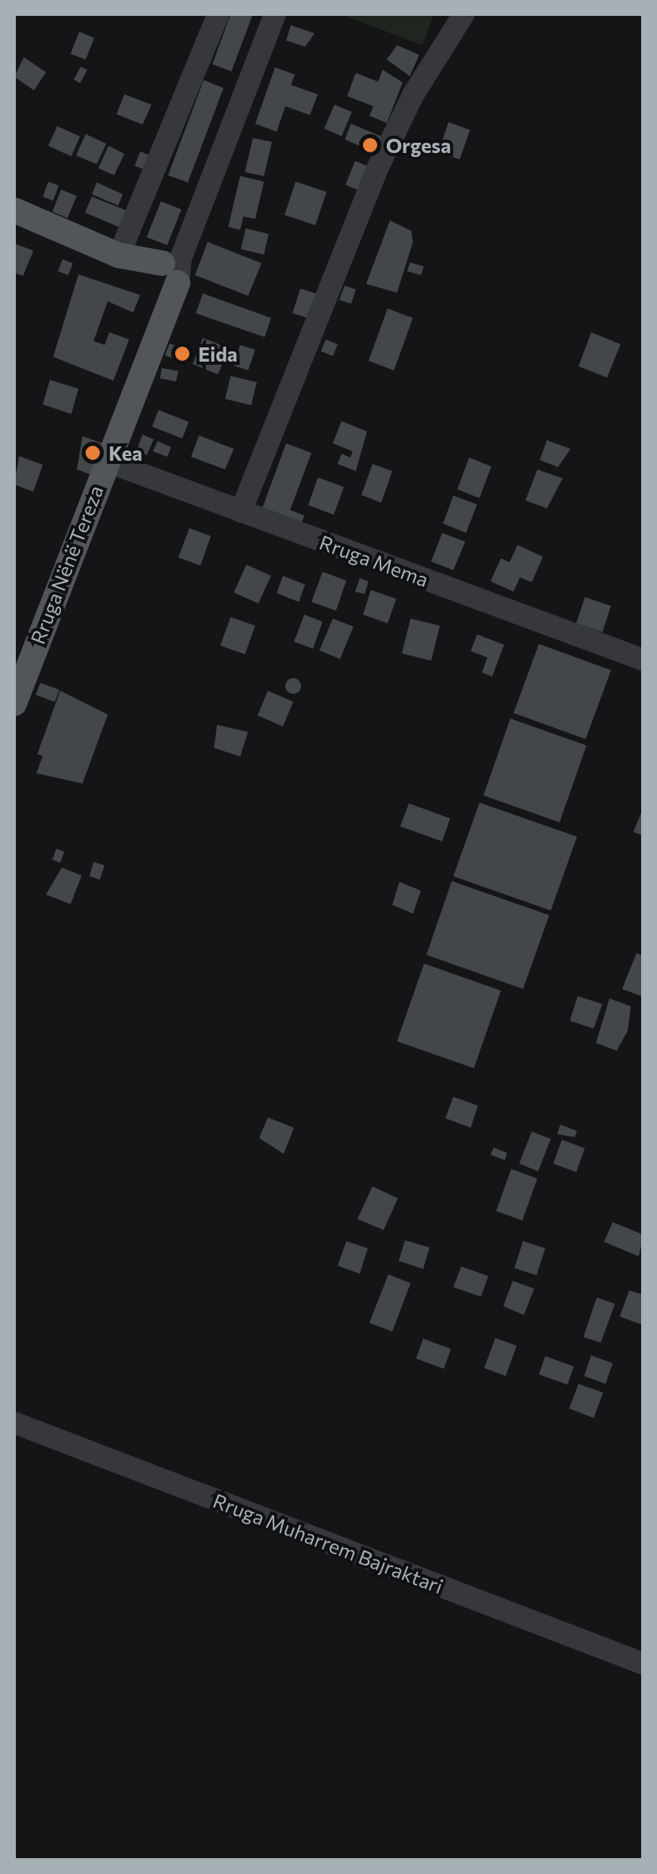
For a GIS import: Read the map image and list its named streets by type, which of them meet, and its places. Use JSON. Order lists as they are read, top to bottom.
{
  "streets": {
    "main road": ["Rruga Nënë Tereza"],
    "street": ["Rruga Mema", "Rruga Muharrem Bajraktari"]
  },
  "crossings": [
    ["Rruga Mema", "Rruga Nënë Tereza"]
  ],
  "places": ["Orgesa", "Eida", "Kea"]
}
